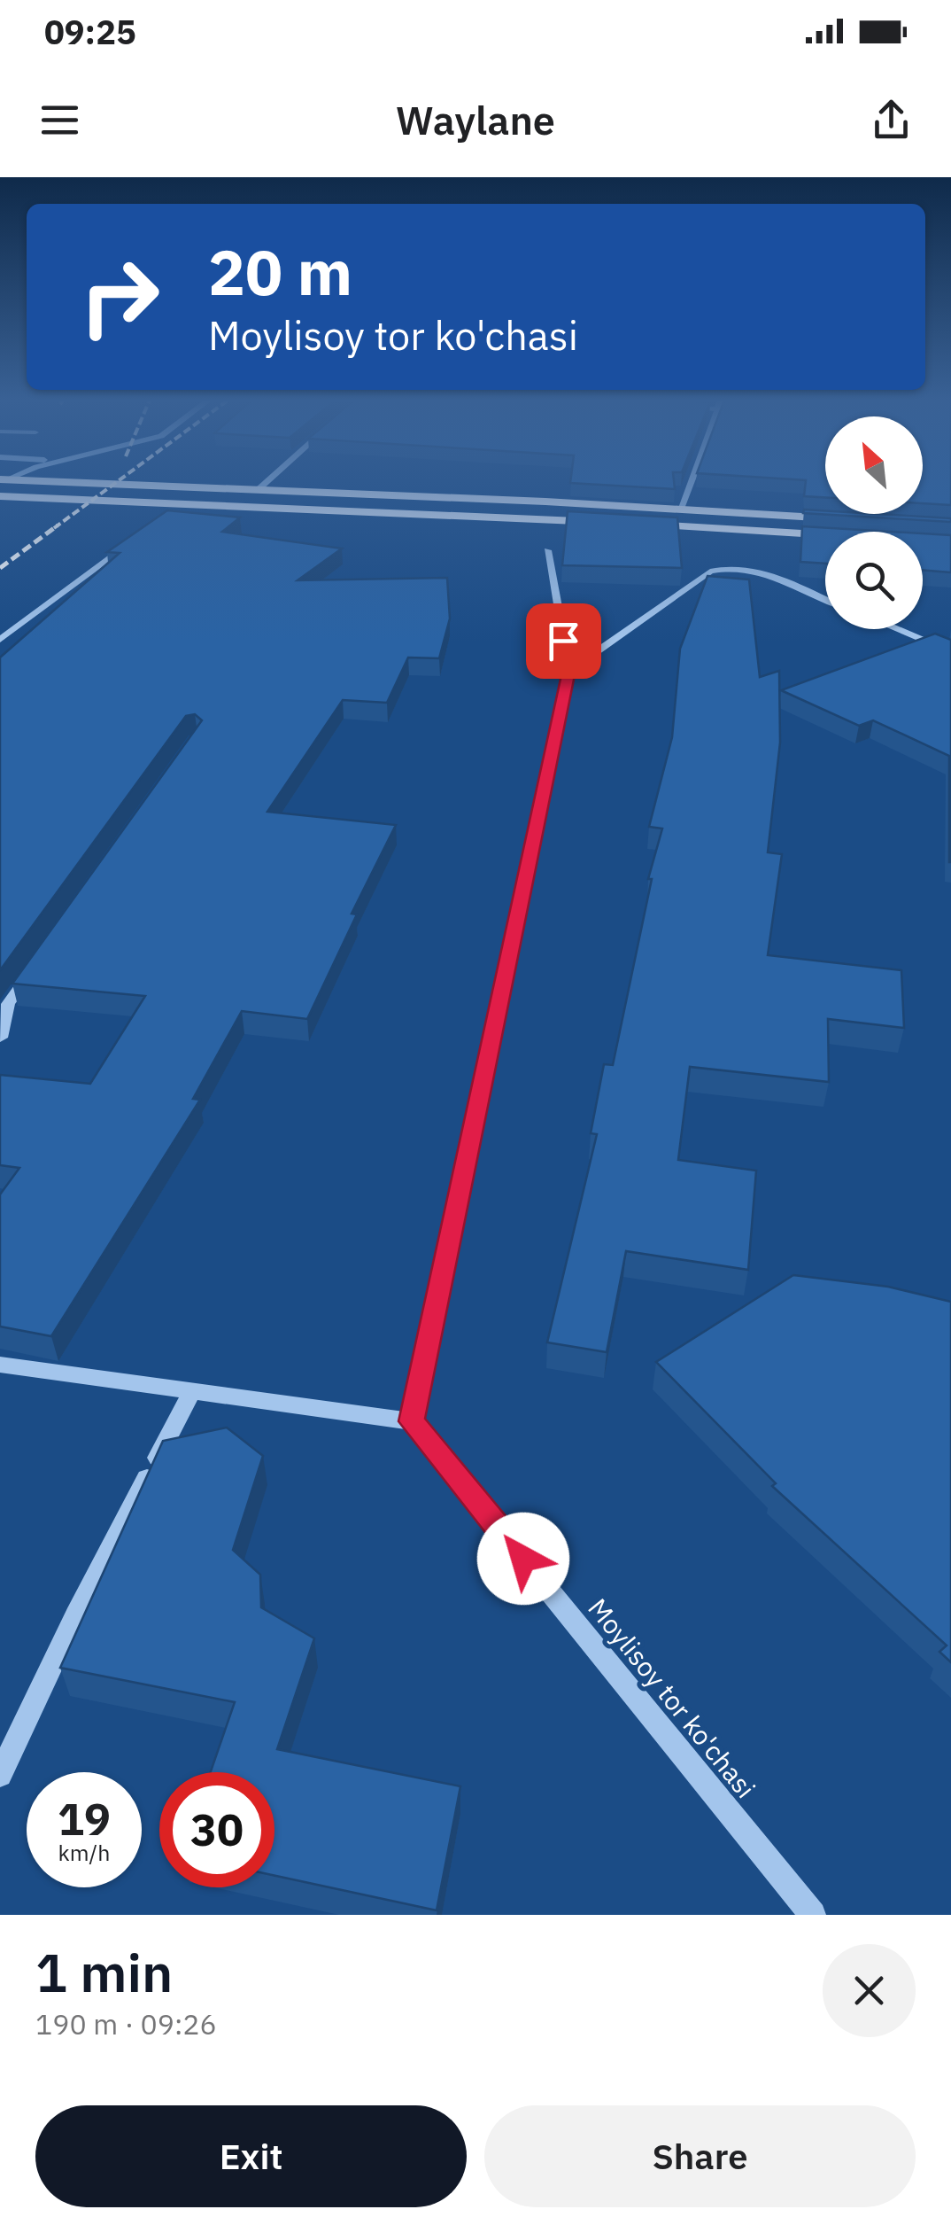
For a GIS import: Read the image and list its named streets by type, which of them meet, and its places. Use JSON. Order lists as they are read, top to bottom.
{
  "streets": {
    "street": ["Moylisoy tor ko'chasi"]
  },
  "north": "top left",
  "page": {
    "status": "09:25",
    "header": "Waylane",
    "turn": ["20 m", "Moylisoy tor ko'chasi"],
    "speed": "19 km/h",
    "limit": "30",
    "heading": ["1 min", "190 m · 09:26"],
    "buttons": ["Exit", "Share"]
  }
}
